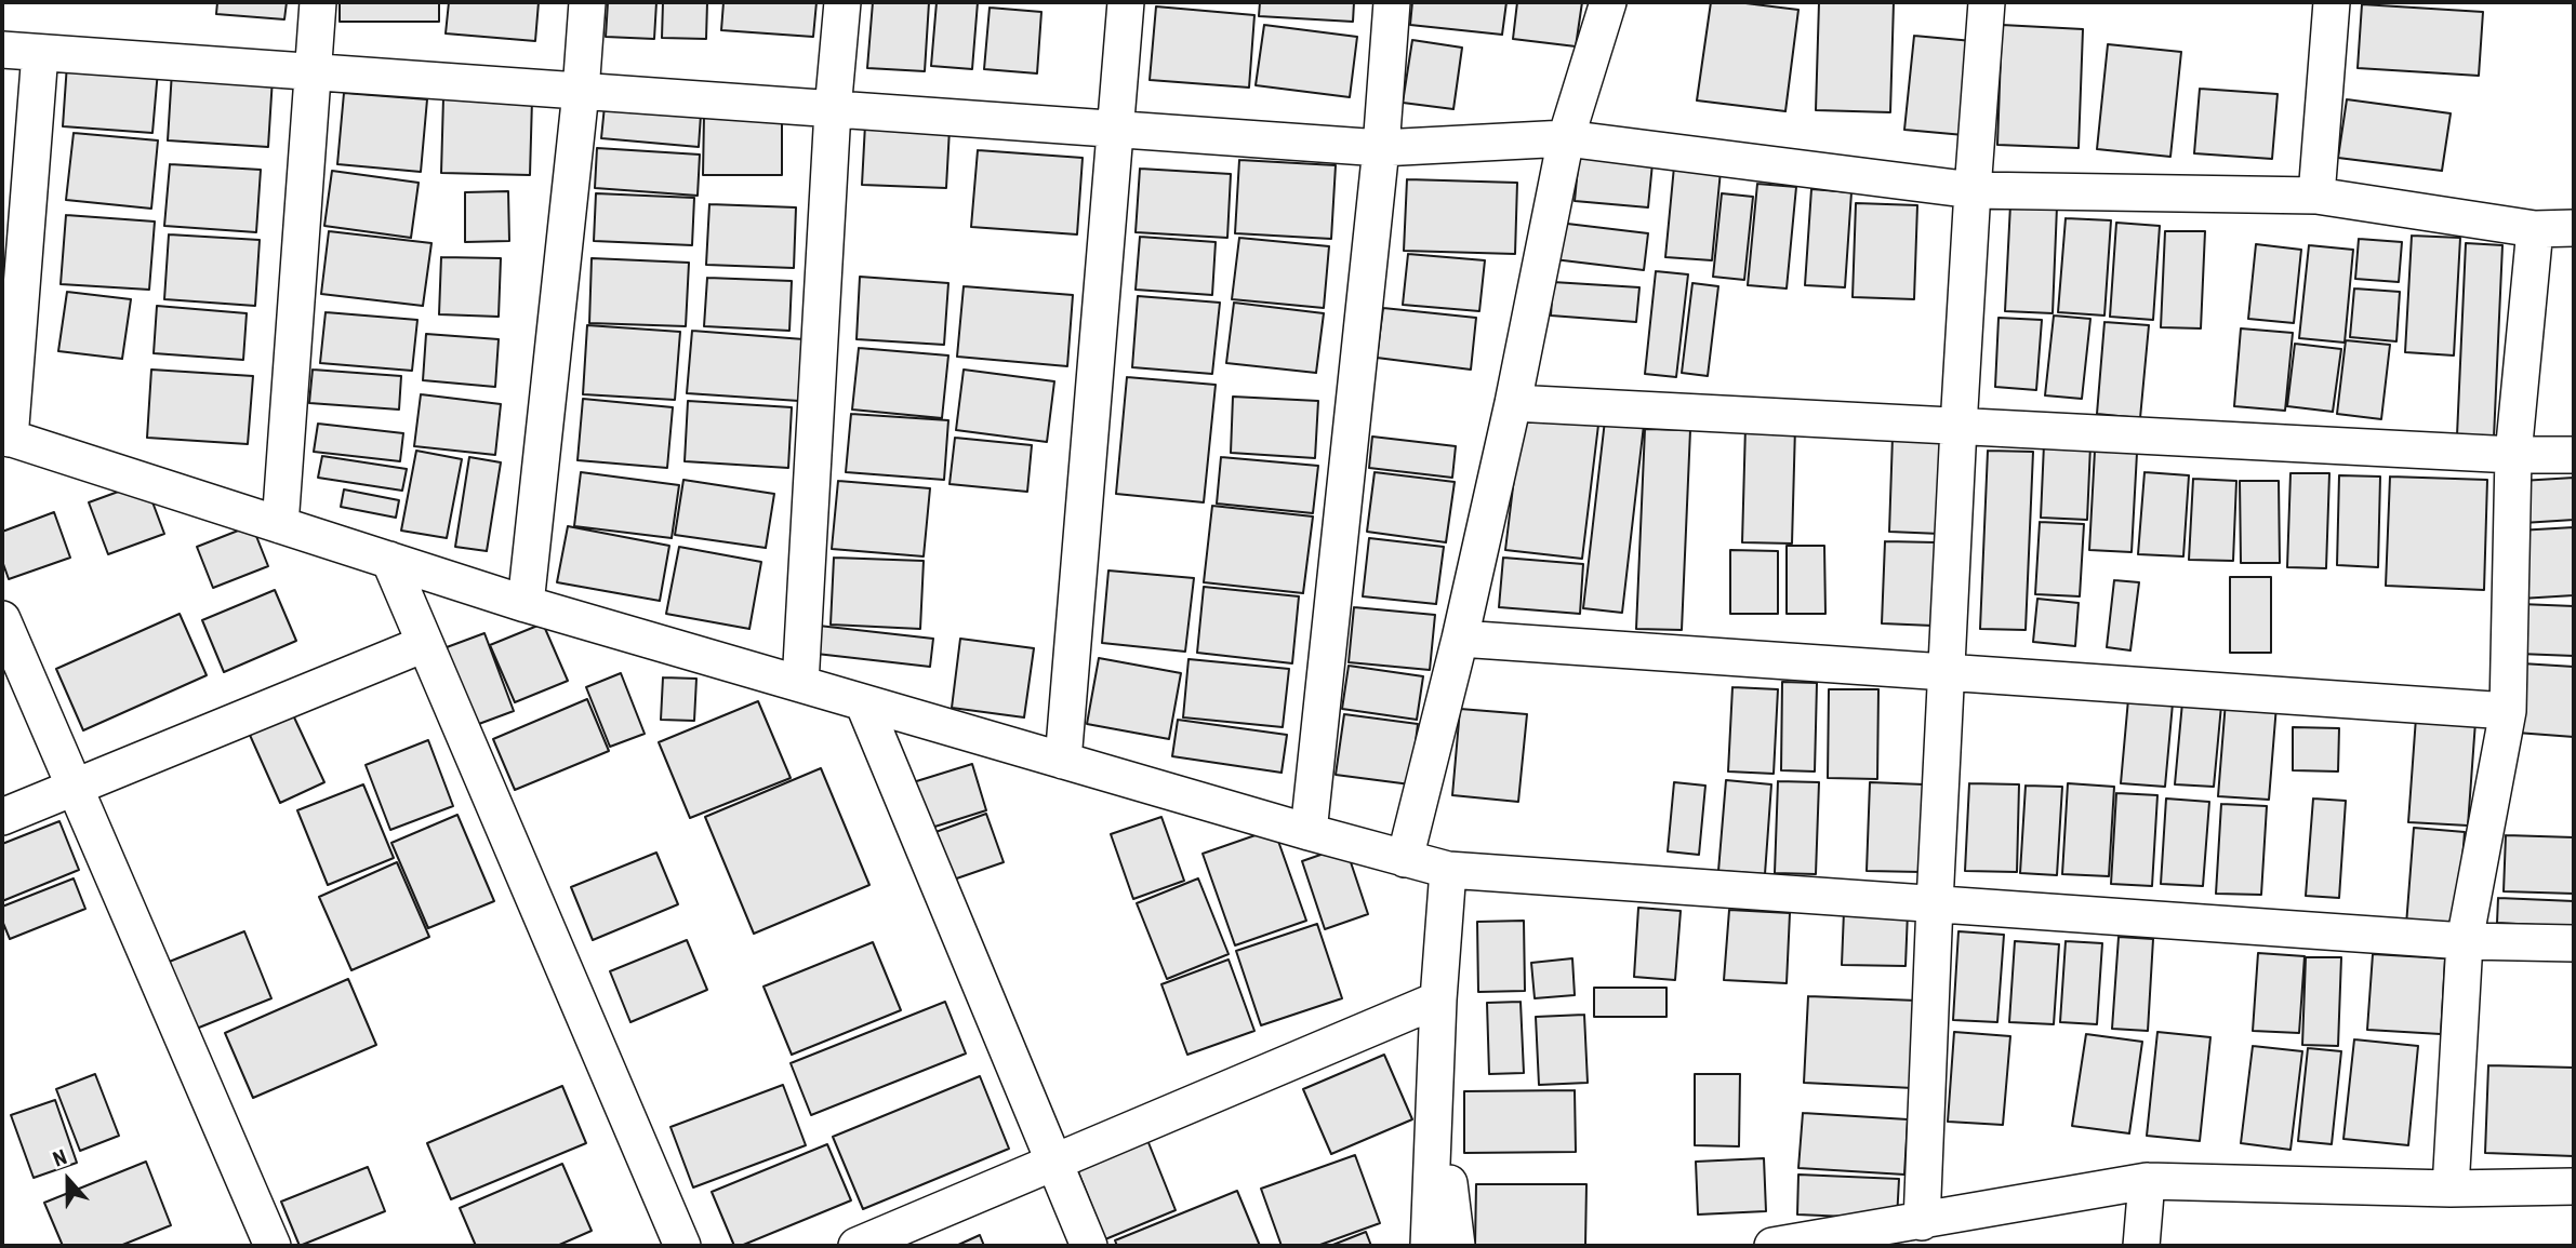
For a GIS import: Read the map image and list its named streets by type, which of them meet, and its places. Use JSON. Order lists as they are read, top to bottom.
{
  "north": "top"
}
